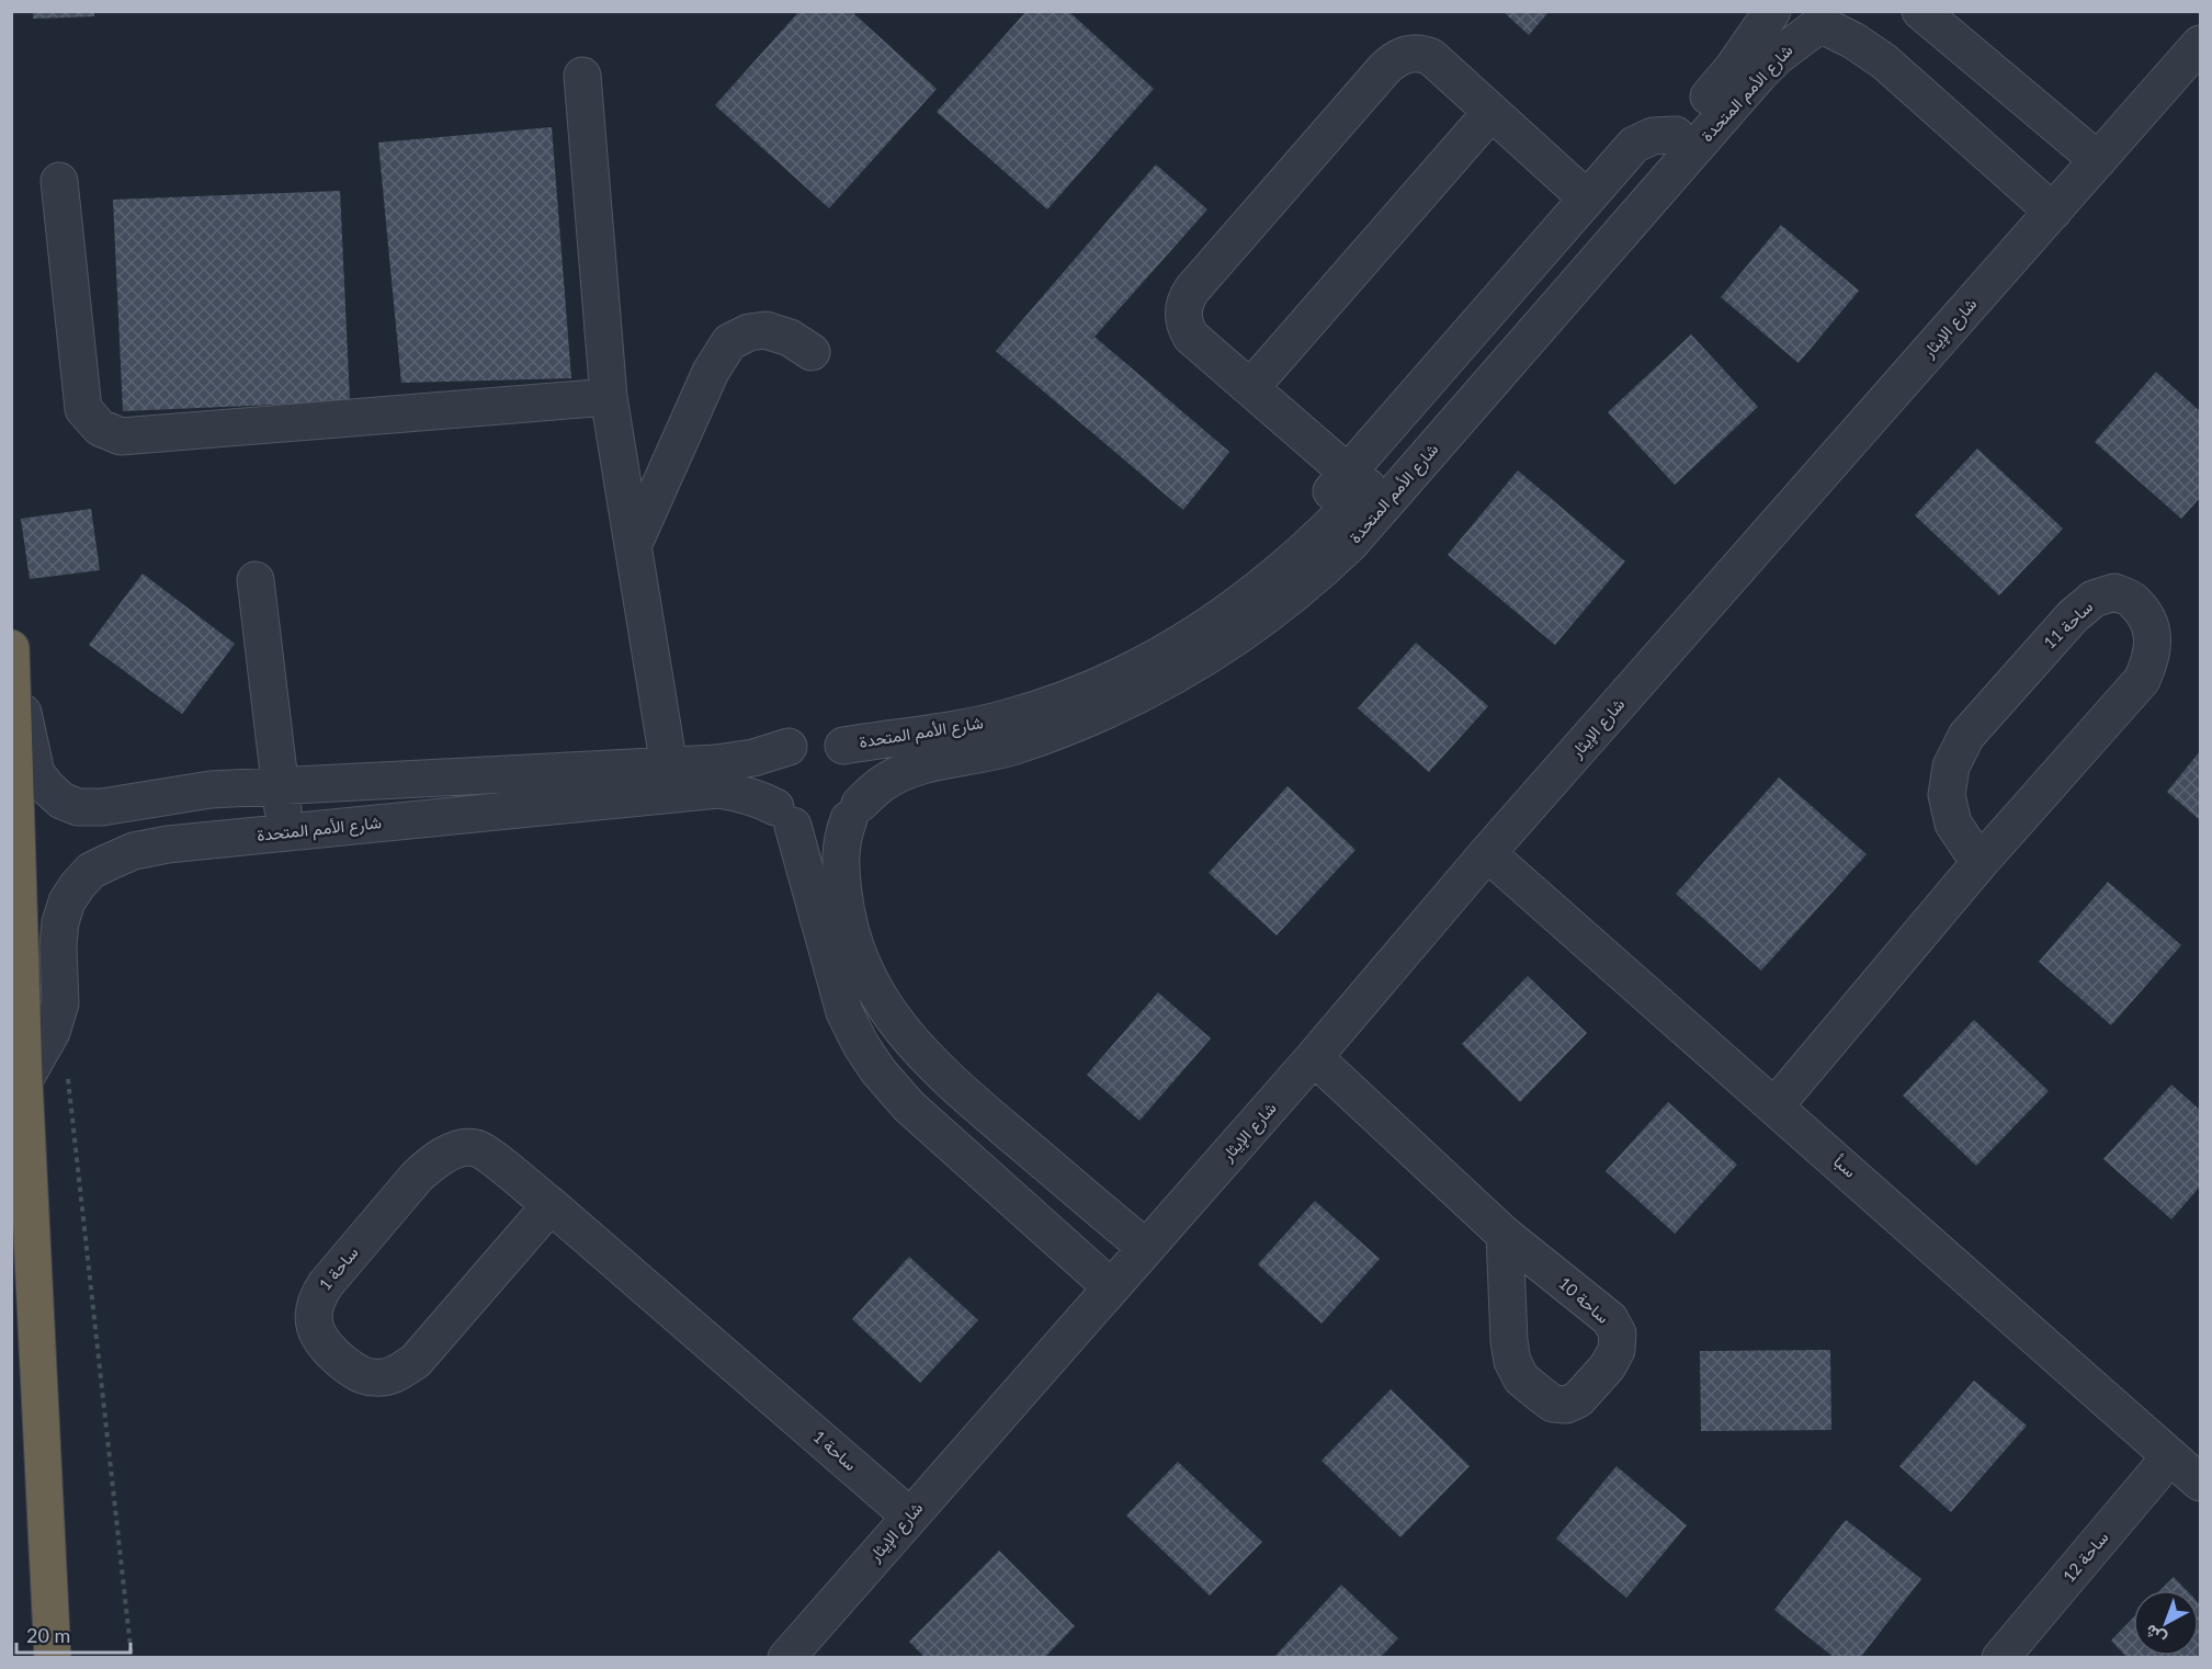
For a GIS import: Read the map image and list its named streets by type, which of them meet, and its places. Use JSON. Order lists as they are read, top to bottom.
{
  "streets": {
    "street": [
      "شارع الأمم المتحدة",
      "شارع الإيثار",
      "ساحة 11",
      "سبأ",
      "ساحة 1",
      "ساحة 12"
    ]
  },
  "crossings": [
    ["شارع الإيثار", "سبأ"],
    ["شارع الإيثار", "ساحة 1"],
    ["ساحة 11", "سبأ"],
    ["سبأ", "ساحة 12"]
  ],
  "scale_bar": "20 m",
  "north": "bottom left"
}
